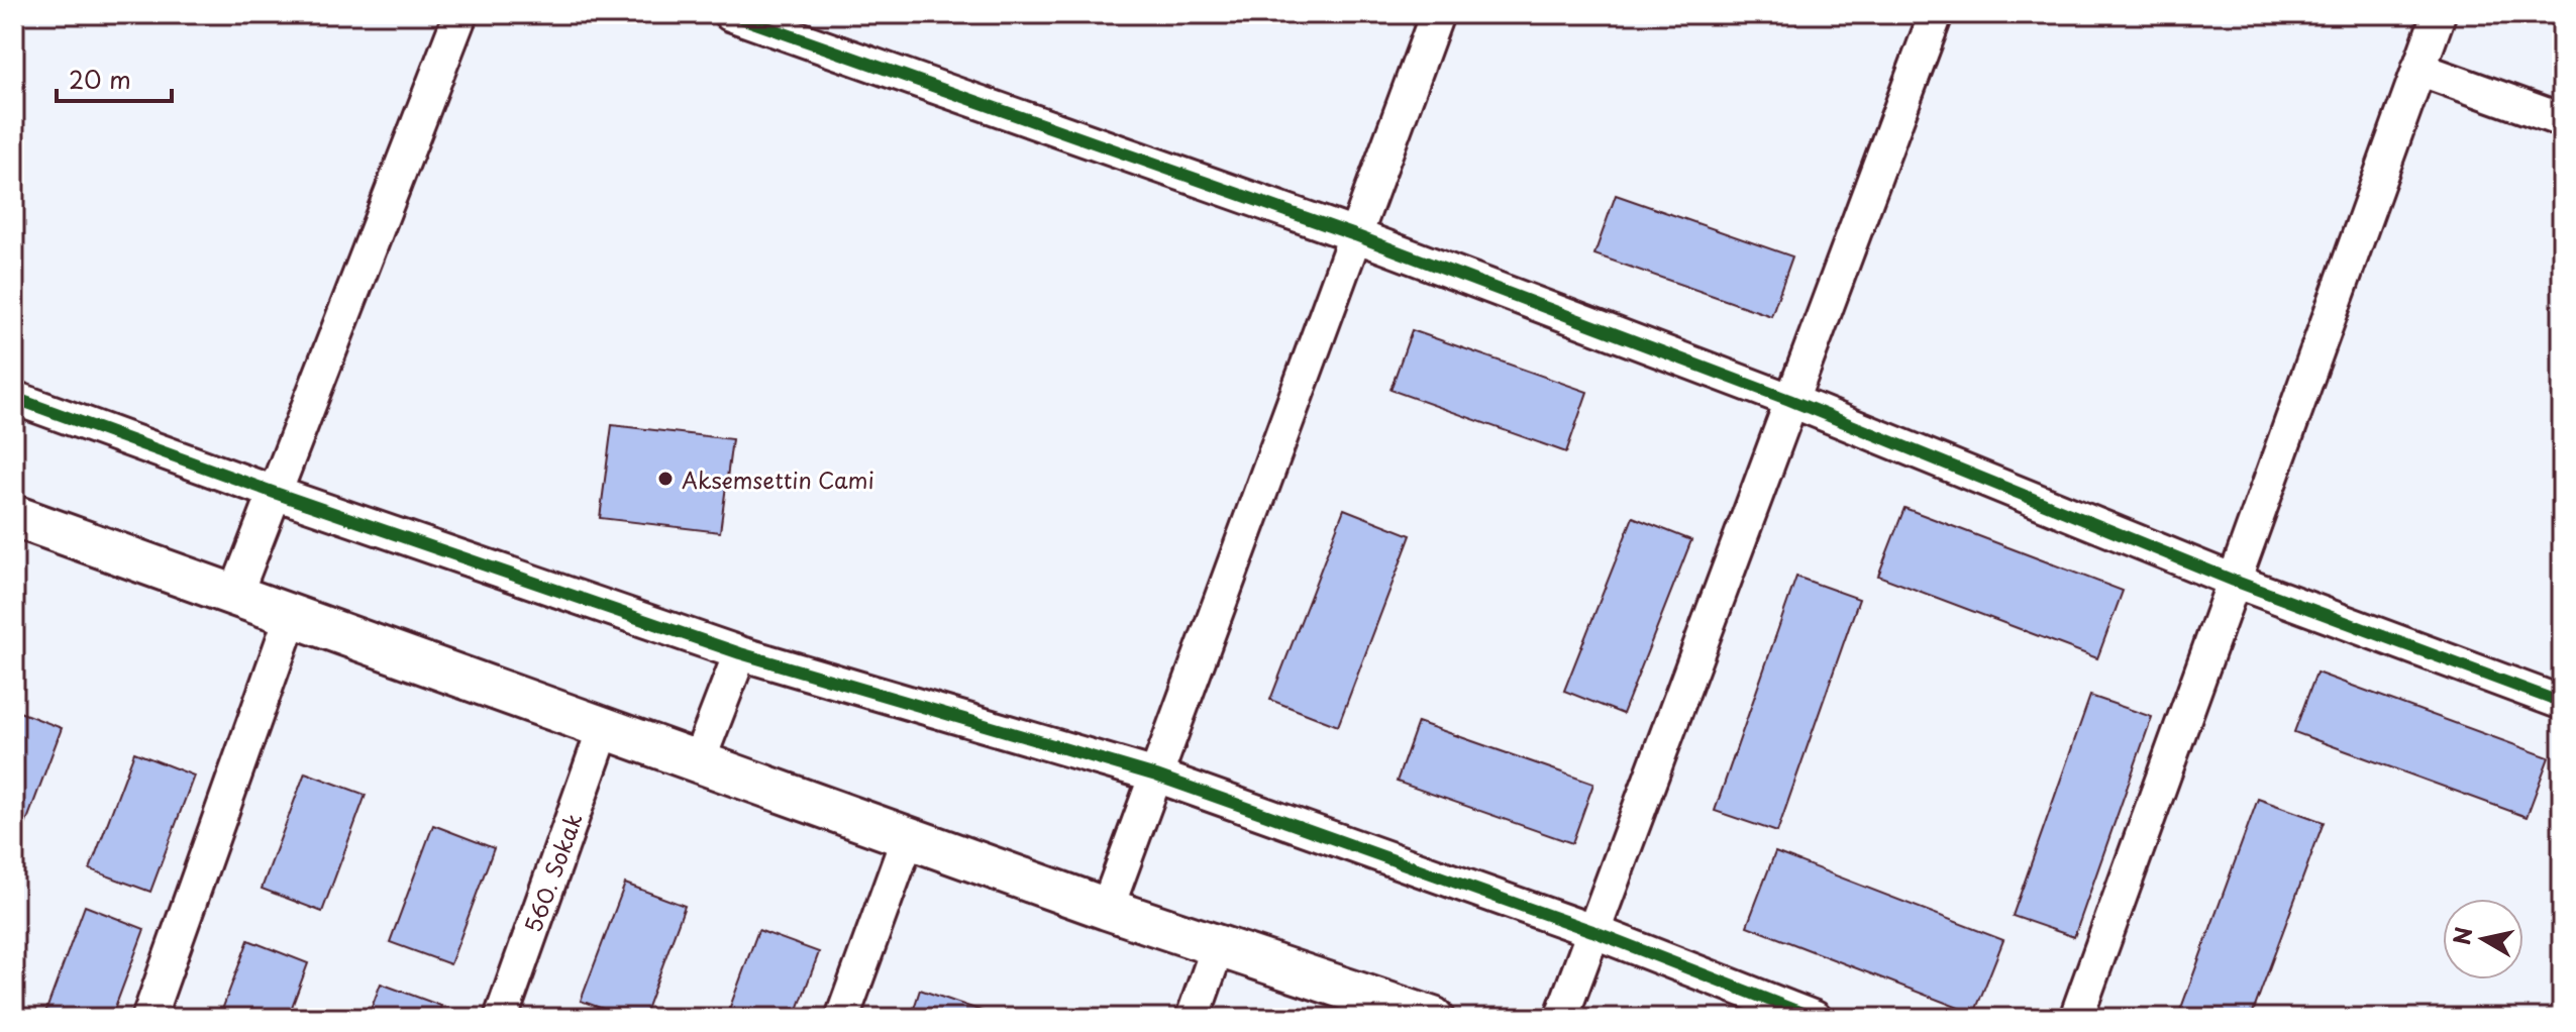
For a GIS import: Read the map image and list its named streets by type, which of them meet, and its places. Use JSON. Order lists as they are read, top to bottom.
{
  "streets": {
    "street": ["560. Sokak"]
  },
  "places": ["Aksemsettin Cami"],
  "scale_bar": "20 m",
  "north": "left"
}
